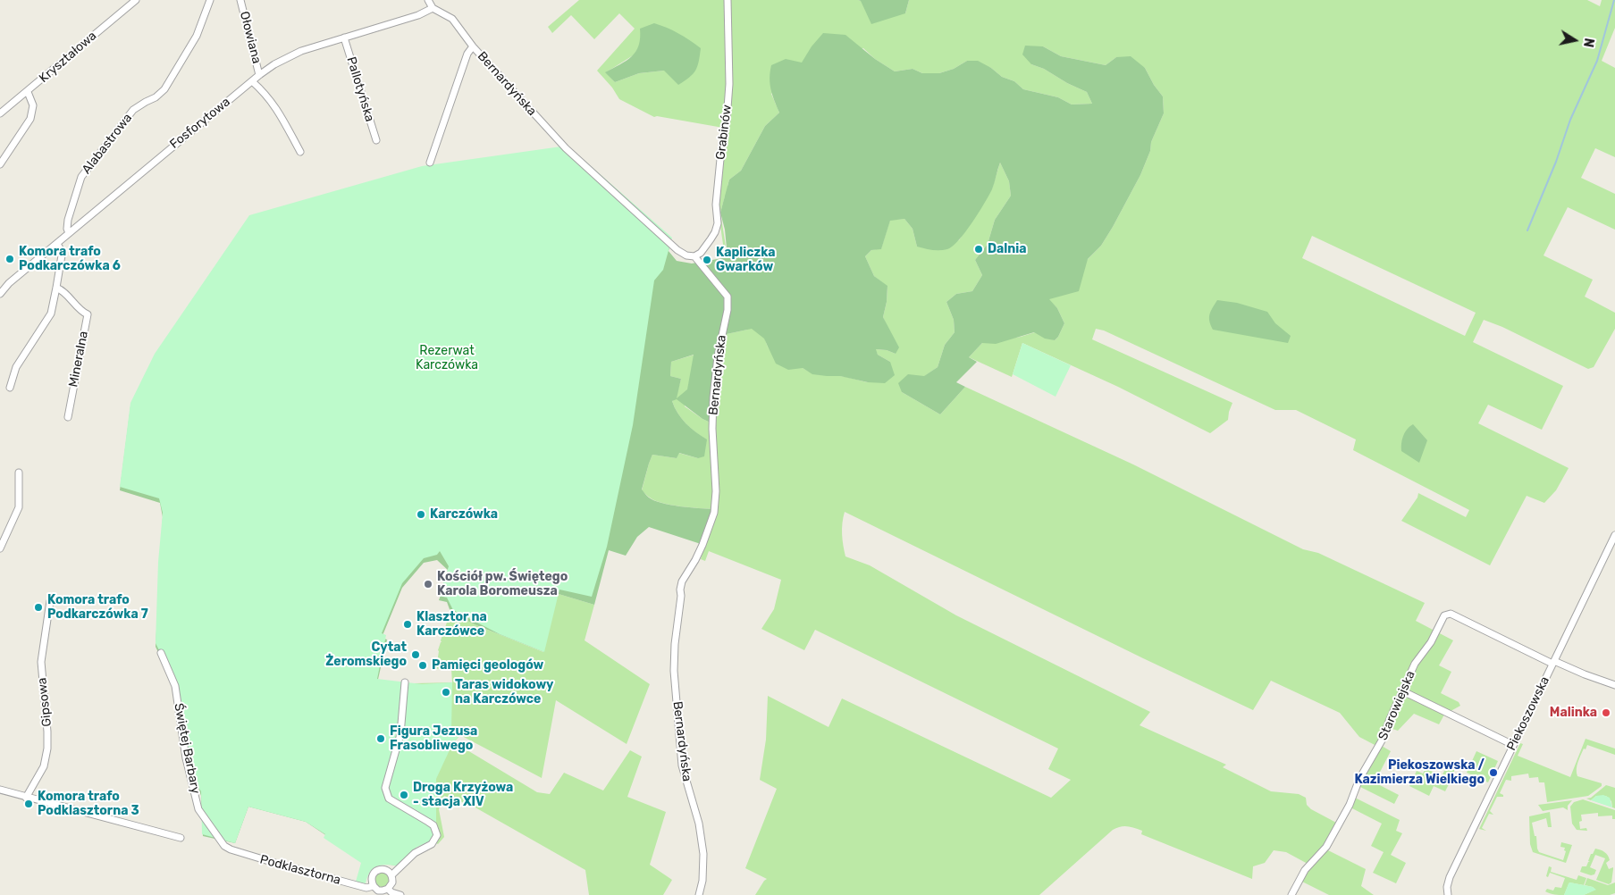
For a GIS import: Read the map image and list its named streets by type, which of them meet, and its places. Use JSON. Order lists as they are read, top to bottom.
{
  "streets": {
    "street": [
      "Ołowiana",
      "Kryształowa",
      "Bernardyńska",
      "Pallotyńska",
      "Fosforytowa",
      "Grabinów",
      "Alabastrowa",
      "Mineralna",
      "Gipsowa",
      "Starowiejska",
      "Piekoszowska",
      "Świętej Barbary",
      "Podklasztorna"
    ]
  },
  "crossings": [
    ["Ołowiana", "Fosforytowa"],
    ["Bernardyńska", "Fosforytowa"],
    ["Bernardyńska", "Grabinów"],
    ["Pallotyńska", "Fosforytowa"],
    ["Fosforytowa", "Alabastrowa"],
    ["Starowiejska", "Piekoszowska"],
    ["Świętej Barbary", "Podklasztorna"]
  ],
  "parks": ["Rezerwat Karczówka"],
  "places": [
    "Dalnia",
    "Komora trafo Podkarczówka 6",
    "Kapliczka Gwarków",
    "Karczówka",
    "Kościół pw. Świętego Karola Boromeusza",
    "Komora trafo Podkarczówka 7",
    "Klasztor na Karczówce",
    "Cytat Żeromskiego",
    "Pamięci geologów",
    "Taras widokowy na Karczówce",
    "Malinka",
    "Figura Jezusa Frasobliwego",
    "Piekoszowska / Kazimierza Wielkiego",
    "Droga Krzyżowa - stacja XIV",
    "Komora trafo Podklasztorna 3"
  ],
  "north": "right"
}
